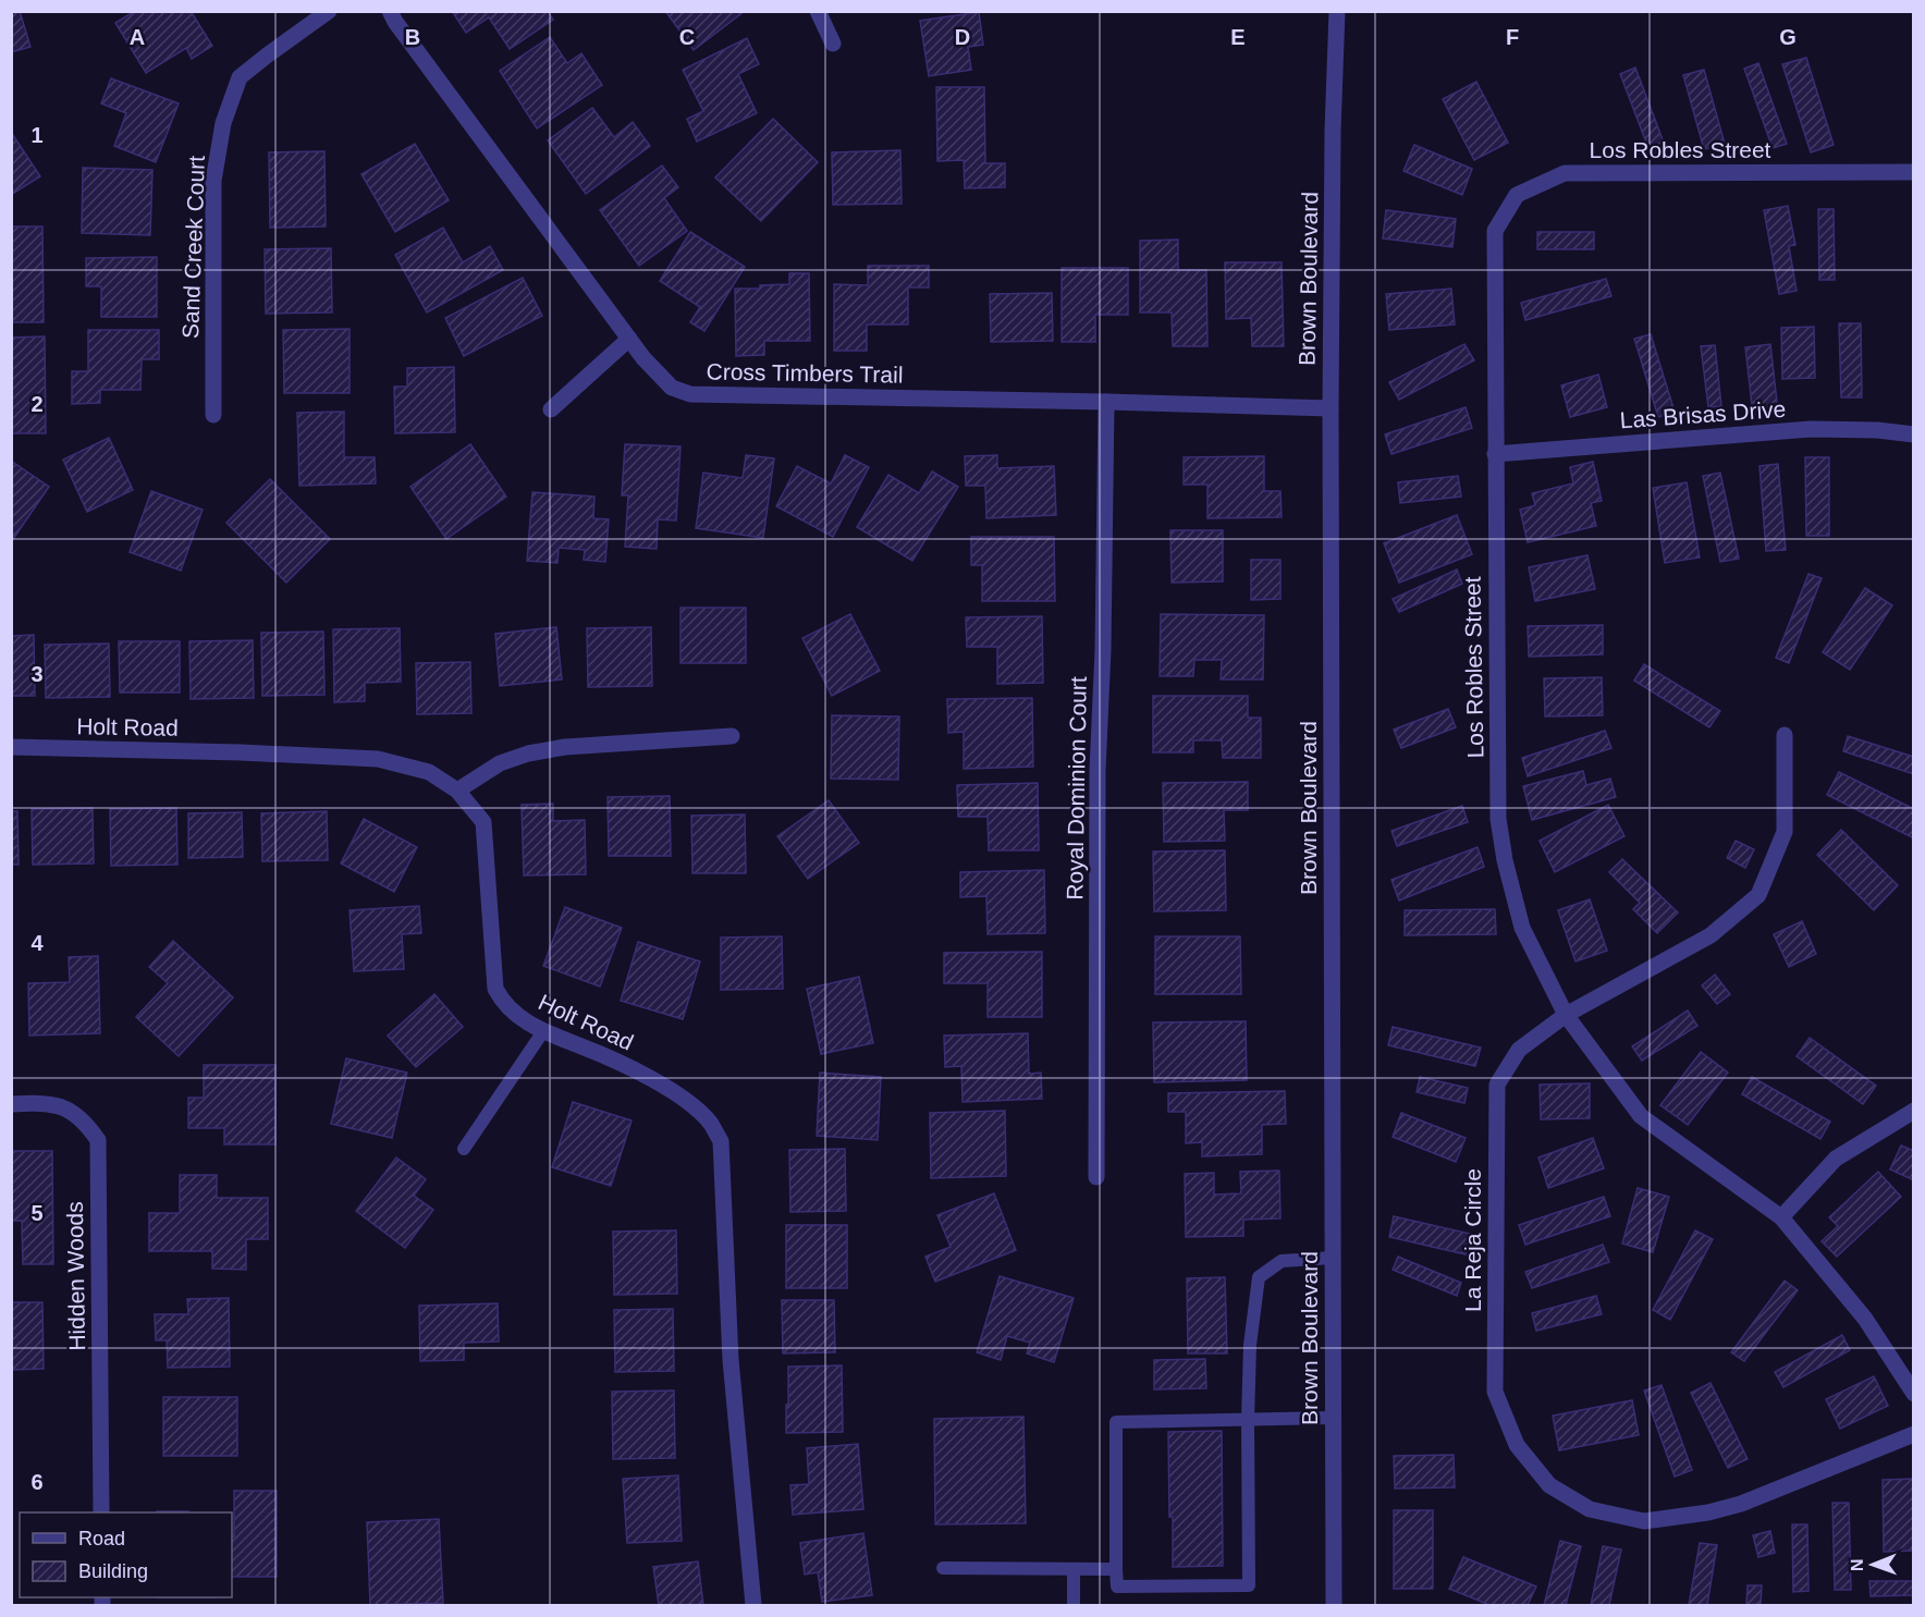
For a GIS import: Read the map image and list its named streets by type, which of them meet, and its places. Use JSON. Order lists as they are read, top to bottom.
{
  "streets": {
    "street": [
      "Los Robles Street",
      "Sand Creek Court",
      "Brown Boulevard",
      "Cross Timbers Trail",
      "Las Brisas Drive",
      "Holt Road",
      "Royal Dominion Court",
      "La Reja Circle",
      "Hidden Woods"
    ]
  },
  "crossings": [
    ["Los Robles Street", "Las Brisas Drive"],
    ["Los Robles Street", "La Reja Circle"],
    ["Brown Boulevard", "Cross Timbers Trail"],
    ["Cross Timbers Trail", "Royal Dominion Court"]
  ],
  "legend": ["Road", "Building"],
  "north": "left",
  "grid": {
    "columns": [
      "A",
      "B",
      "C",
      "D",
      "E",
      "F",
      "G"
    ],
    "rows": [
      "1",
      "2",
      "3",
      "4",
      "5",
      "6"
    ]
  }
}
